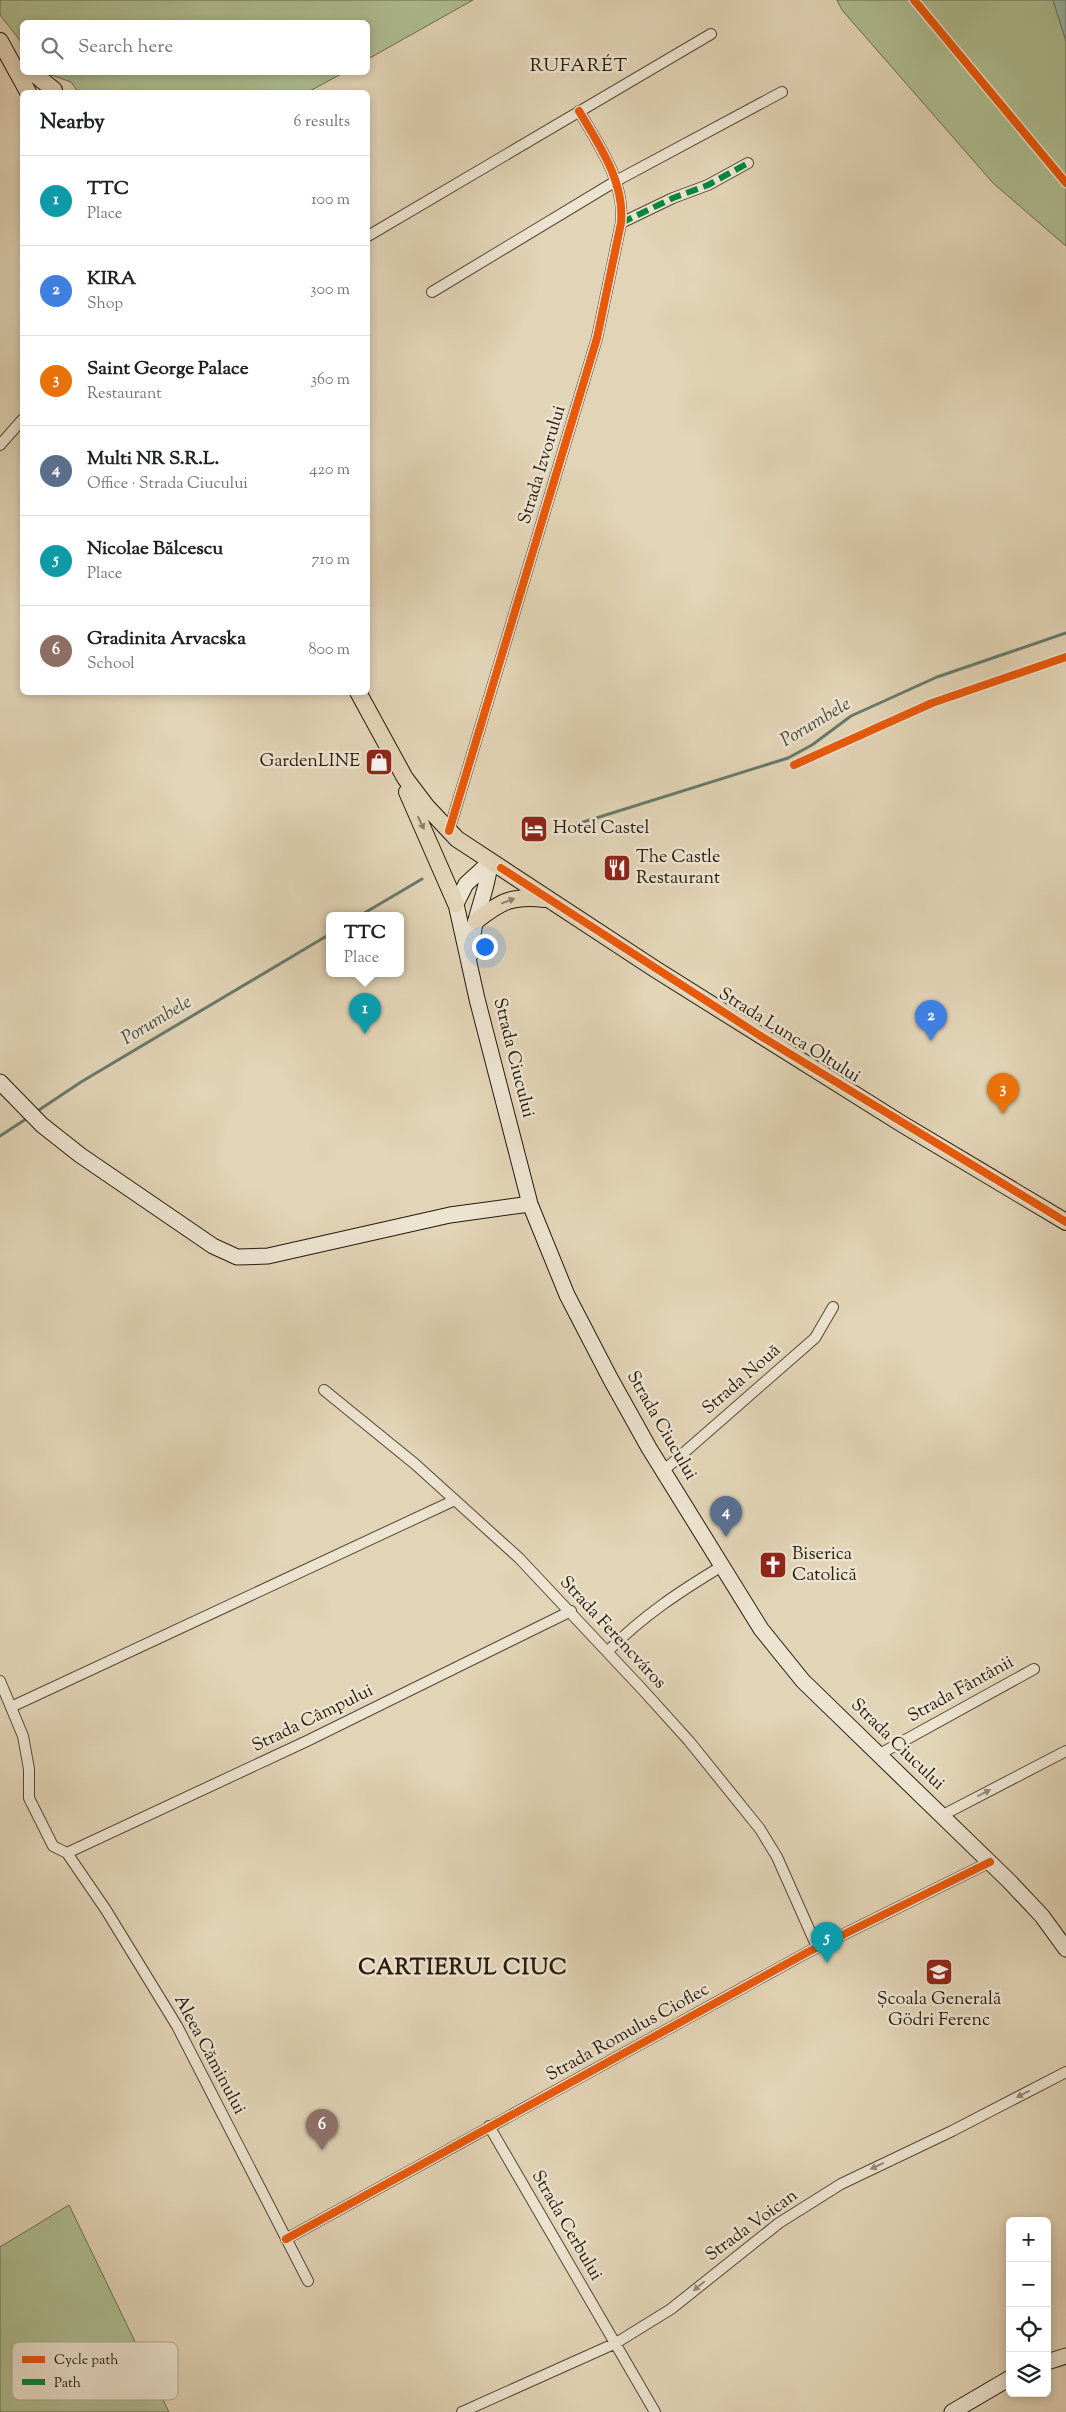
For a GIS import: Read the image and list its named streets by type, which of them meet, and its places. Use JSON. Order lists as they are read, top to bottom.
{
  "streets": {
    "main road": ["Strada Lunca Oltului", "Strada Ciucului"],
    "street": [
      "Strada Izvorului",
      "Strada Nouă",
      "Strada Ferencváros",
      "Strada Fântânii",
      "Strada Câmpului",
      "Strada Romulus Cioflec",
      "Aleea Căminului",
      "Strada Cerbului",
      "Strada Voican"
    ]
  },
  "crossings": [
    ["Strada Izvorului", "Strada Lunca Oltului"],
    ["Strada Ciucului", "Strada Nouă"],
    ["Strada Ciucului", "Strada Fântânii"],
    ["Strada Ciucului", "Strada Romulus Cioflec"],
    ["Strada Ferencváros", "Strada Câmpului"],
    ["Strada Ferencváros", "Strada Romulus Cioflec"],
    ["Strada Câmpului", "Aleea Căminului"],
    ["Strada Romulus Cioflec", "Aleea Căminului"],
    ["Strada Romulus Cioflec", "Strada Cerbului"],
    ["Strada Cerbului", "Strada Voican"]
  ],
  "one_way": ["Strada Voican"],
  "districts": ["RUFARÉT", "CARTIERUL CIUC"],
  "water": ["Porumbele"],
  "places": {
    "shop": ["GardenLINE"],
    "hotel": ["Hotel Castel"],
    "restaurant": ["The Castle Restaurant"],
    "church": ["Biserica Catolică"],
    "school or university": ["Școala Generală Gödri Ferenc"]
  },
  "legend": ["Cycle path", "Path"],
  "page": {
    "search": "Search here",
    "heading": ["Nearby", "6 results"],
    "list": [
      {
        "mark": "1",
        "name": "TTC",
        "note": "Place",
        "value": "100 m"
      },
      {
        "mark": "2",
        "name": "KIRA",
        "note": "Shop",
        "value": "300 m"
      },
      {
        "mark": "3",
        "name": "Saint George Palace",
        "note": "Restaurant",
        "value": "360 m"
      },
      {
        "mark": "4",
        "name": "Multi NR S.R.L.",
        "note": "Office · Strada Ciucului",
        "value": "420 m"
      },
      {
        "mark": "5",
        "name": "Nicolae Bălcescu",
        "note": "Place",
        "value": "710 m"
      },
      {
        "mark": "6",
        "name": "Gradinita Arvacska",
        "note": "School",
        "value": "800 m"
      }
    ],
    "popup": ["TTC", "Place"],
    "pins": [
      "1",
      "2",
      "3",
      "4",
      "5",
      "6"
    ],
    "map_buttons": ["+", "−"]
  }
}
